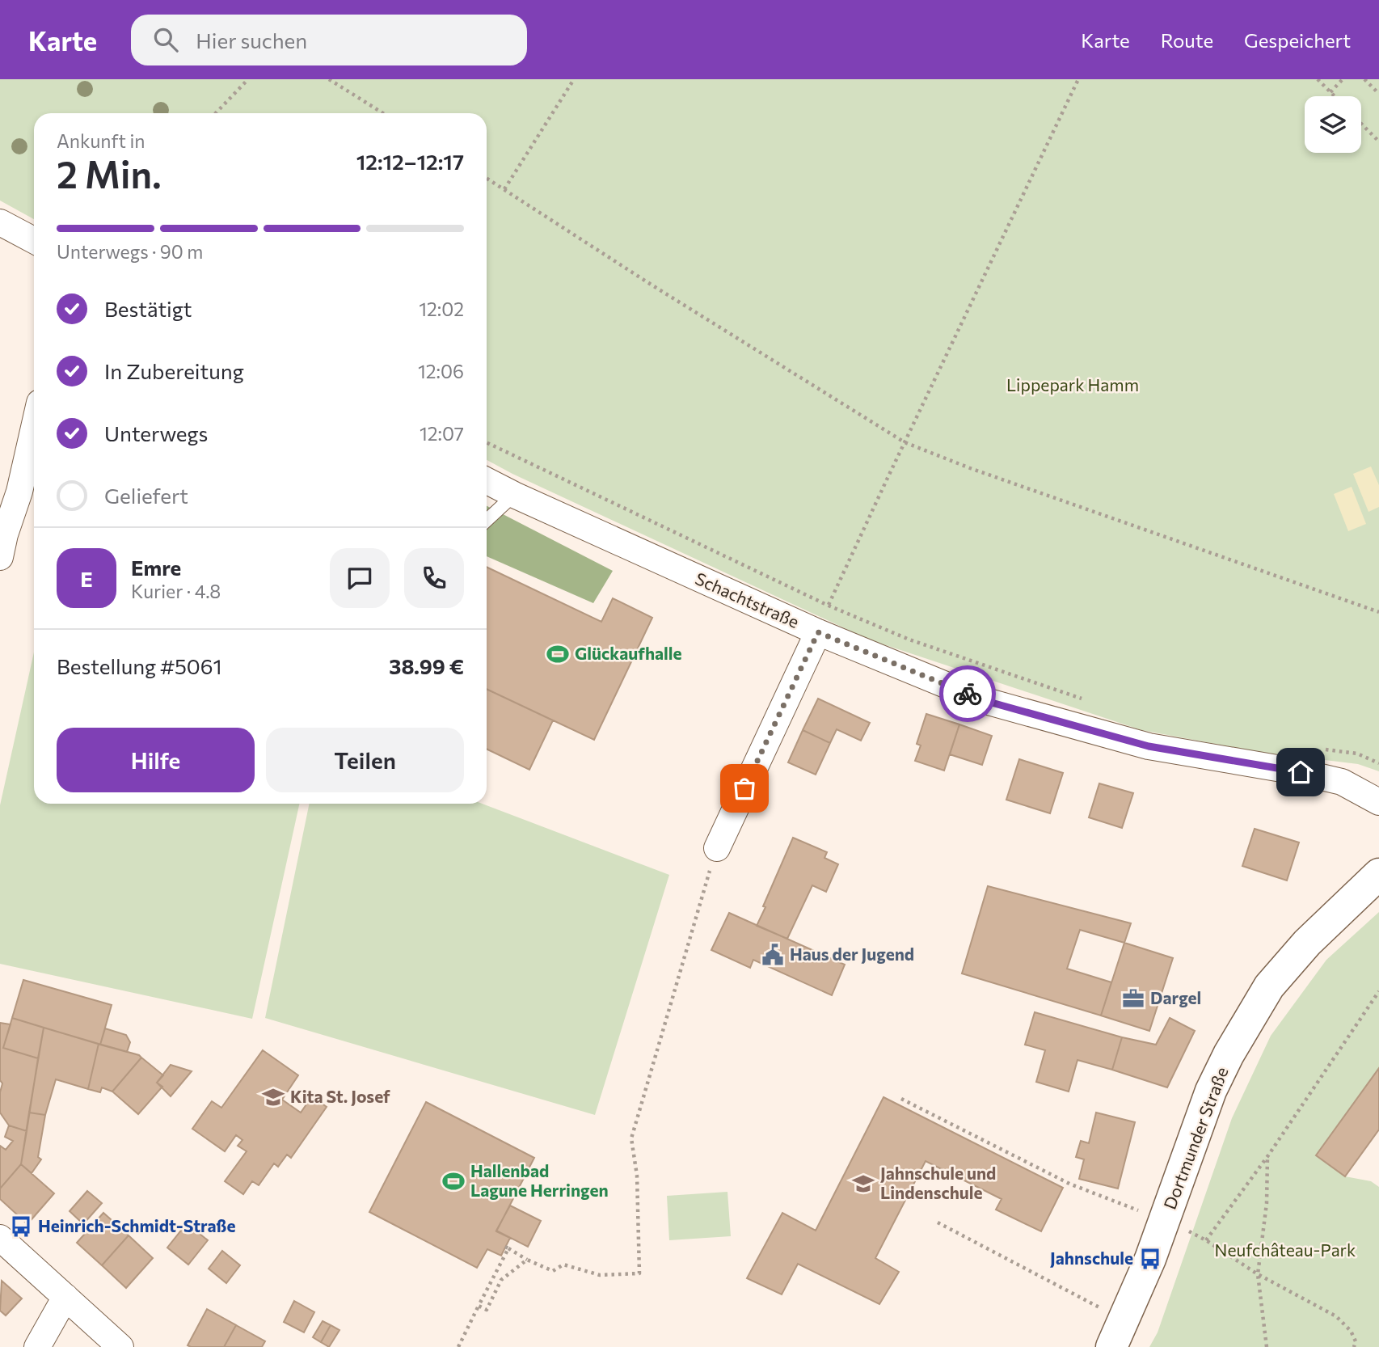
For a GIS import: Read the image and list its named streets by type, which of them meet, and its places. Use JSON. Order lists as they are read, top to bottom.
{
  "streets": {
    "main road": ["Dortmunder Straße"],
    "street": ["Schachtstraße"]
  },
  "parks": ["Lippepark Hamm", "Neufchâteau-Park"],
  "places": {
    "sports": ["Glückaufhalle", "Hallenbad Lagune Herringen"],
    "public building": ["Haus der Jugend"],
    "office": ["Dargel"],
    "school or university": ["Kita St. Josef", "Jahnschule und Lindenschule"],
    "bus stop": ["Heinrich-Schmidt-Straße", "Jahnschule"]
  },
  "page": {
    "header": "Karte",
    "search": "Hier suchen",
    "nav": ["Karte", "Route", "Gespeichert"],
    "heading": ["2 Min.", "Ankunft in", "12:12–12:17"],
    "panel": [
      "Emre",
      "Kurier · 4.8",
      "Bestellung #5061",
      "38.99 €"
    ],
    "bar": "Unterwegs · 90 m",
    "list": [
      ["Bestätigt", "12:02"],
      ["In Zubereitung", "12:06"],
      ["Unterwegs", "12:07"],
      "Geliefert"
    ],
    "round": "E",
    "buttons": ["Hilfe", "Teilen"]
  }
}
